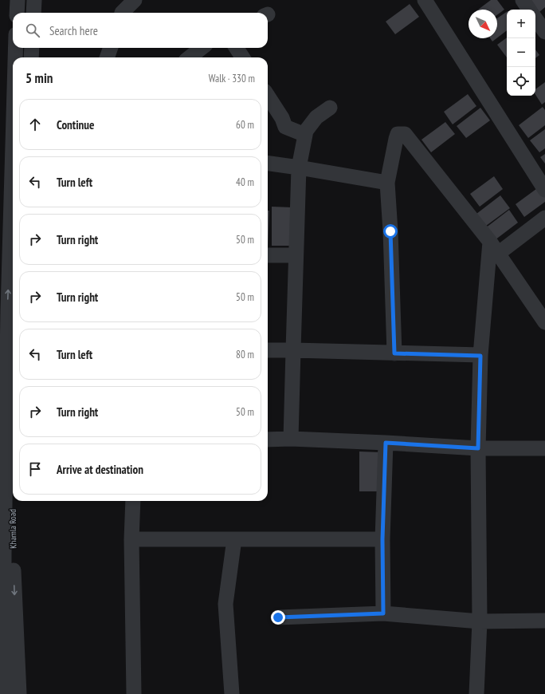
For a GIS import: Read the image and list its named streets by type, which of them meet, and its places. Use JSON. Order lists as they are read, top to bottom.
{
  "streets": {
    "street": ["Khamla Road"]
  },
  "north": "bottom right",
  "page": {
    "map_buttons": ["+", "−"],
    "search": "Search here",
    "heading": ["5 min", "Walk · 330 m"],
    "list": [
      ["Continue", "60 m"],
      ["Turn left", "40 m"],
      ["Turn right", "50 m"],
      ["Turn right", "50 m"],
      ["Turn left", "80 m"],
      ["Turn right", "50 m"],
      "Arrive at destination"
    ]
  }
}
